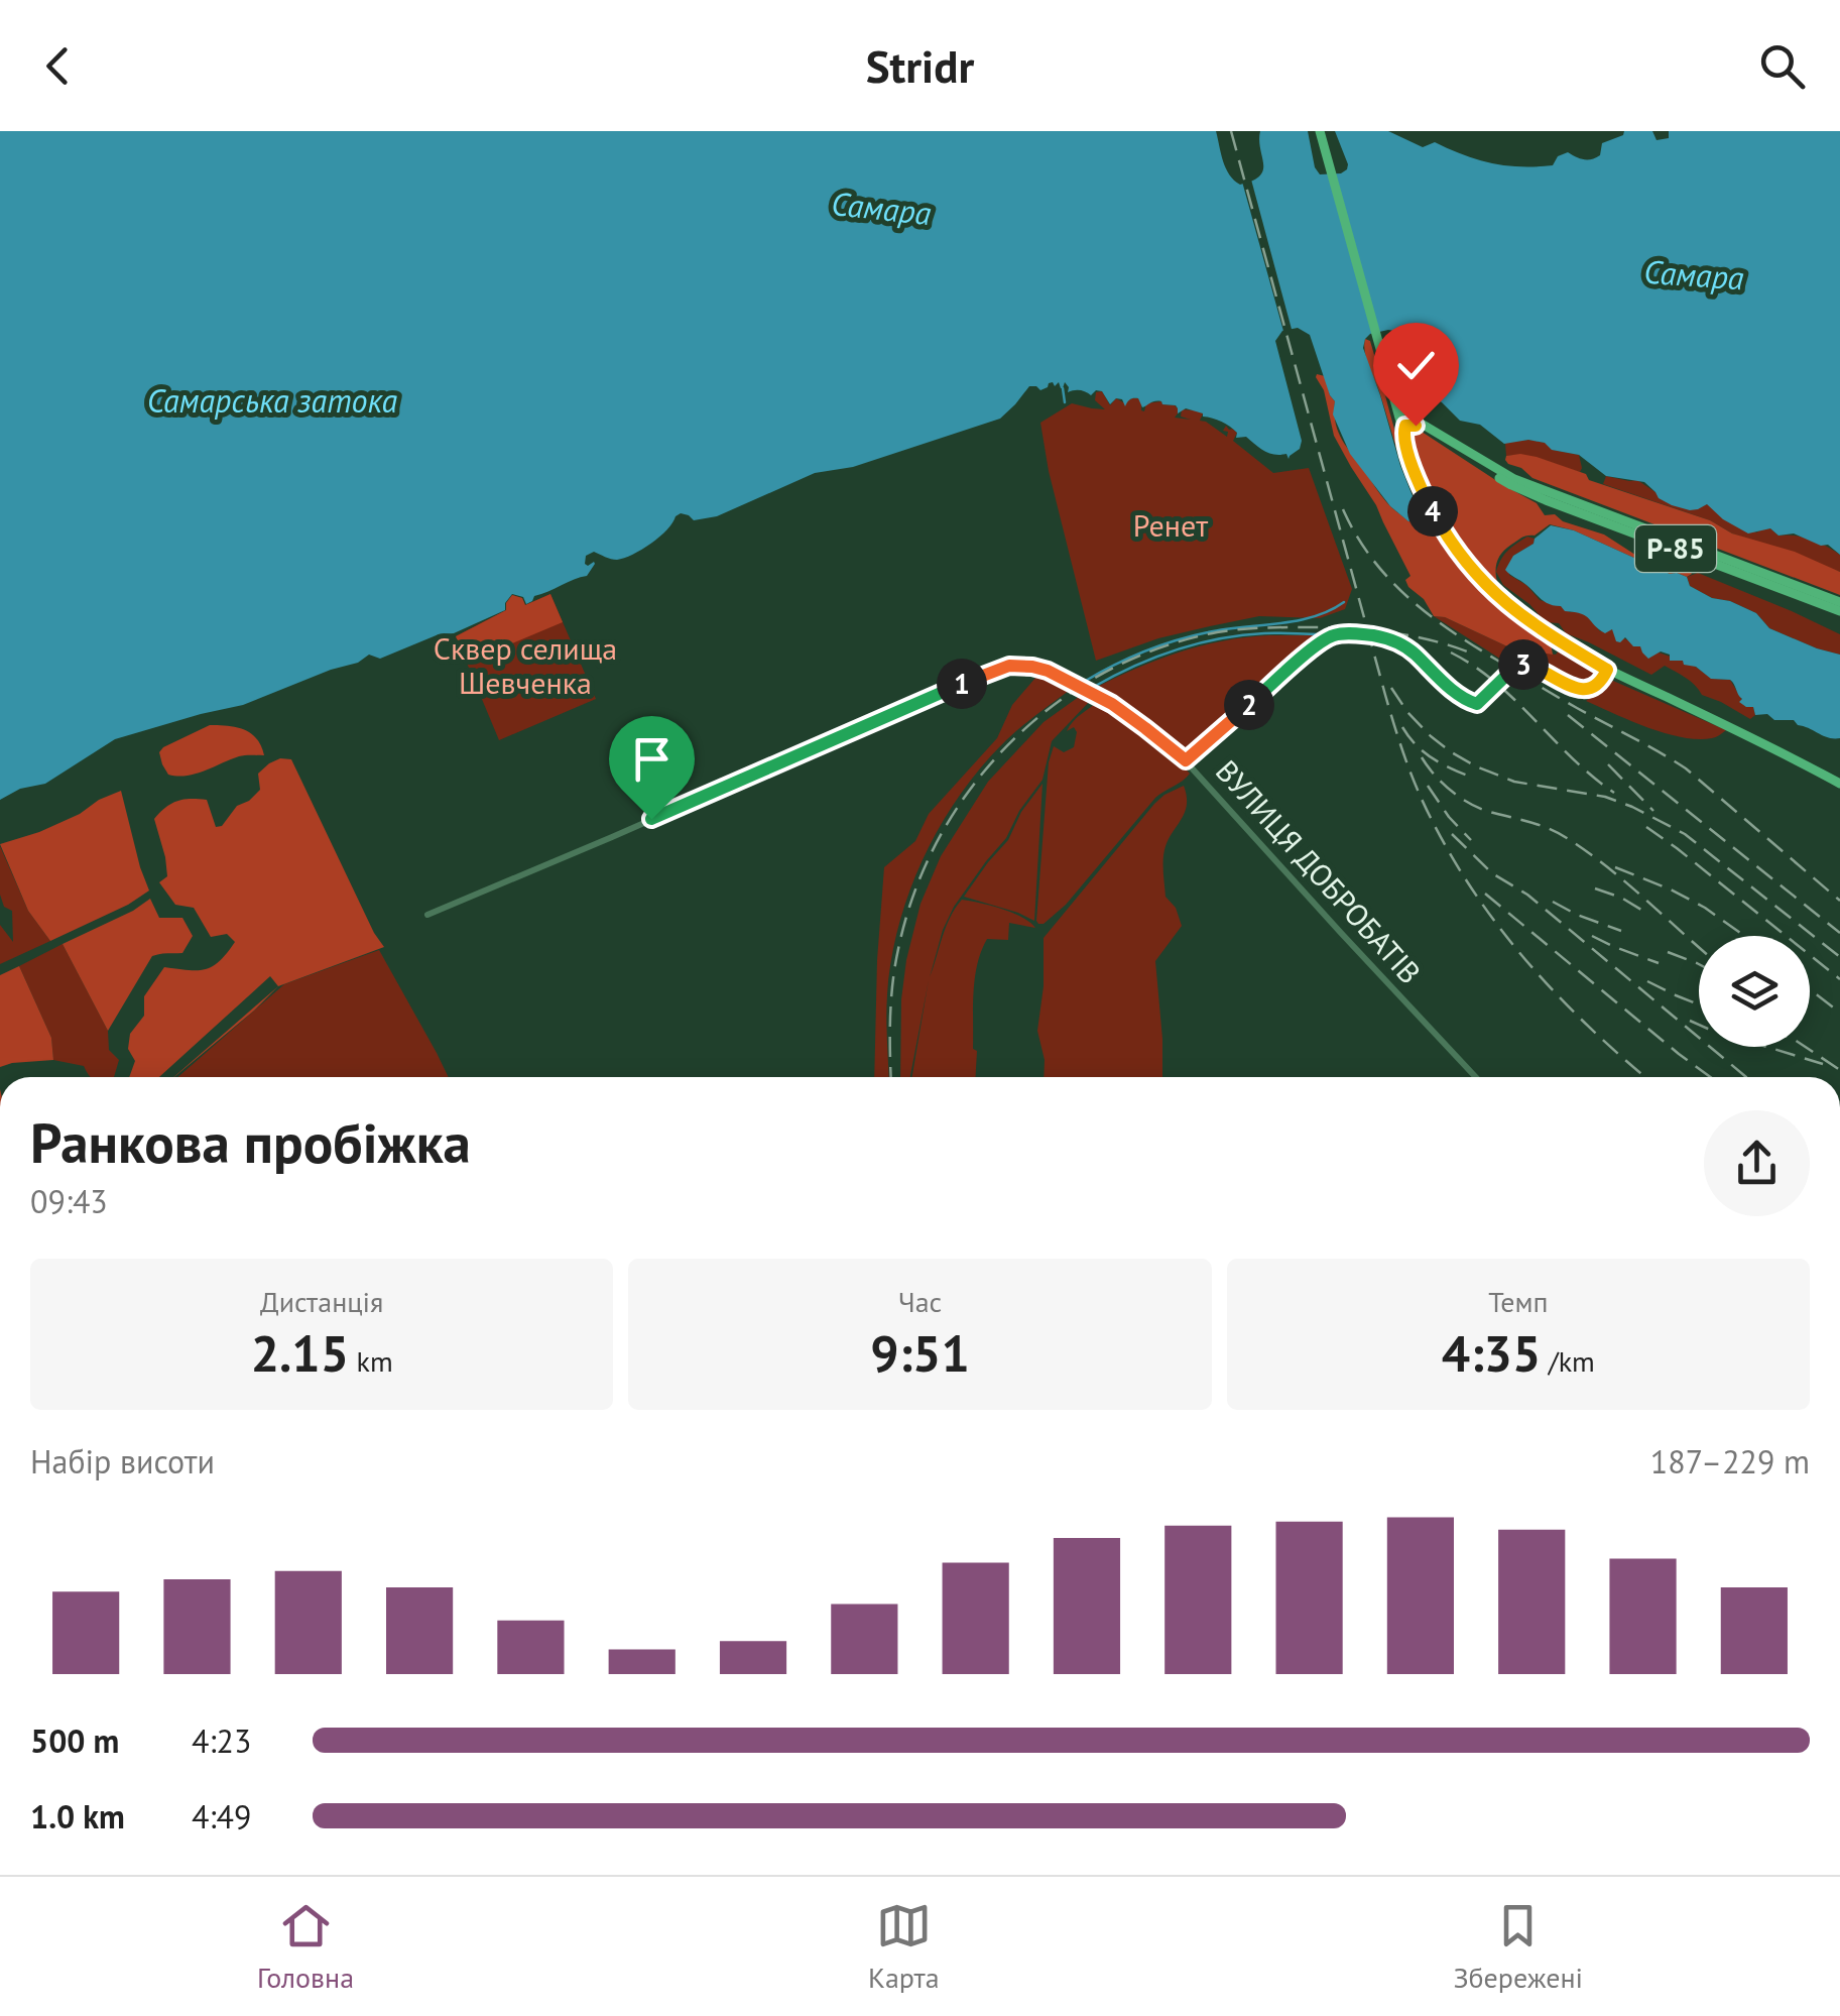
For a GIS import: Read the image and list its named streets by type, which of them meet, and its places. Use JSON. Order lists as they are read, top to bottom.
{
  "streets": {
    "main road": ["Р-85"],
    "street": ["ВУЛИЦЯ ДОБРОБАТІВ"]
  },
  "water": ["Самара", "Самарська затока"],
  "parks": ["Ренет", "Сквер селища Шевченка"],
  "page": {
    "header": "Stridr",
    "pins": [
      "4",
      "3",
      "1",
      "2"
    ],
    "heading": ["Ранкова пробіжка", "09:43"],
    "stats": [
      ["Дистанція", "2.15 km"],
      ["Час", "9:51"],
      ["Темп", "4:35 /km"]
    ],
    "chart": ["Набір висоти", "187–229 m"],
    "list": [
      {
        "name": "500 m",
        "note": "4:23"
      },
      {
        "name": "1.0 km",
        "note": "4:49"
      }
    ],
    "tabs": ["Головна", "Карта", "Збережені"]
  }
}
